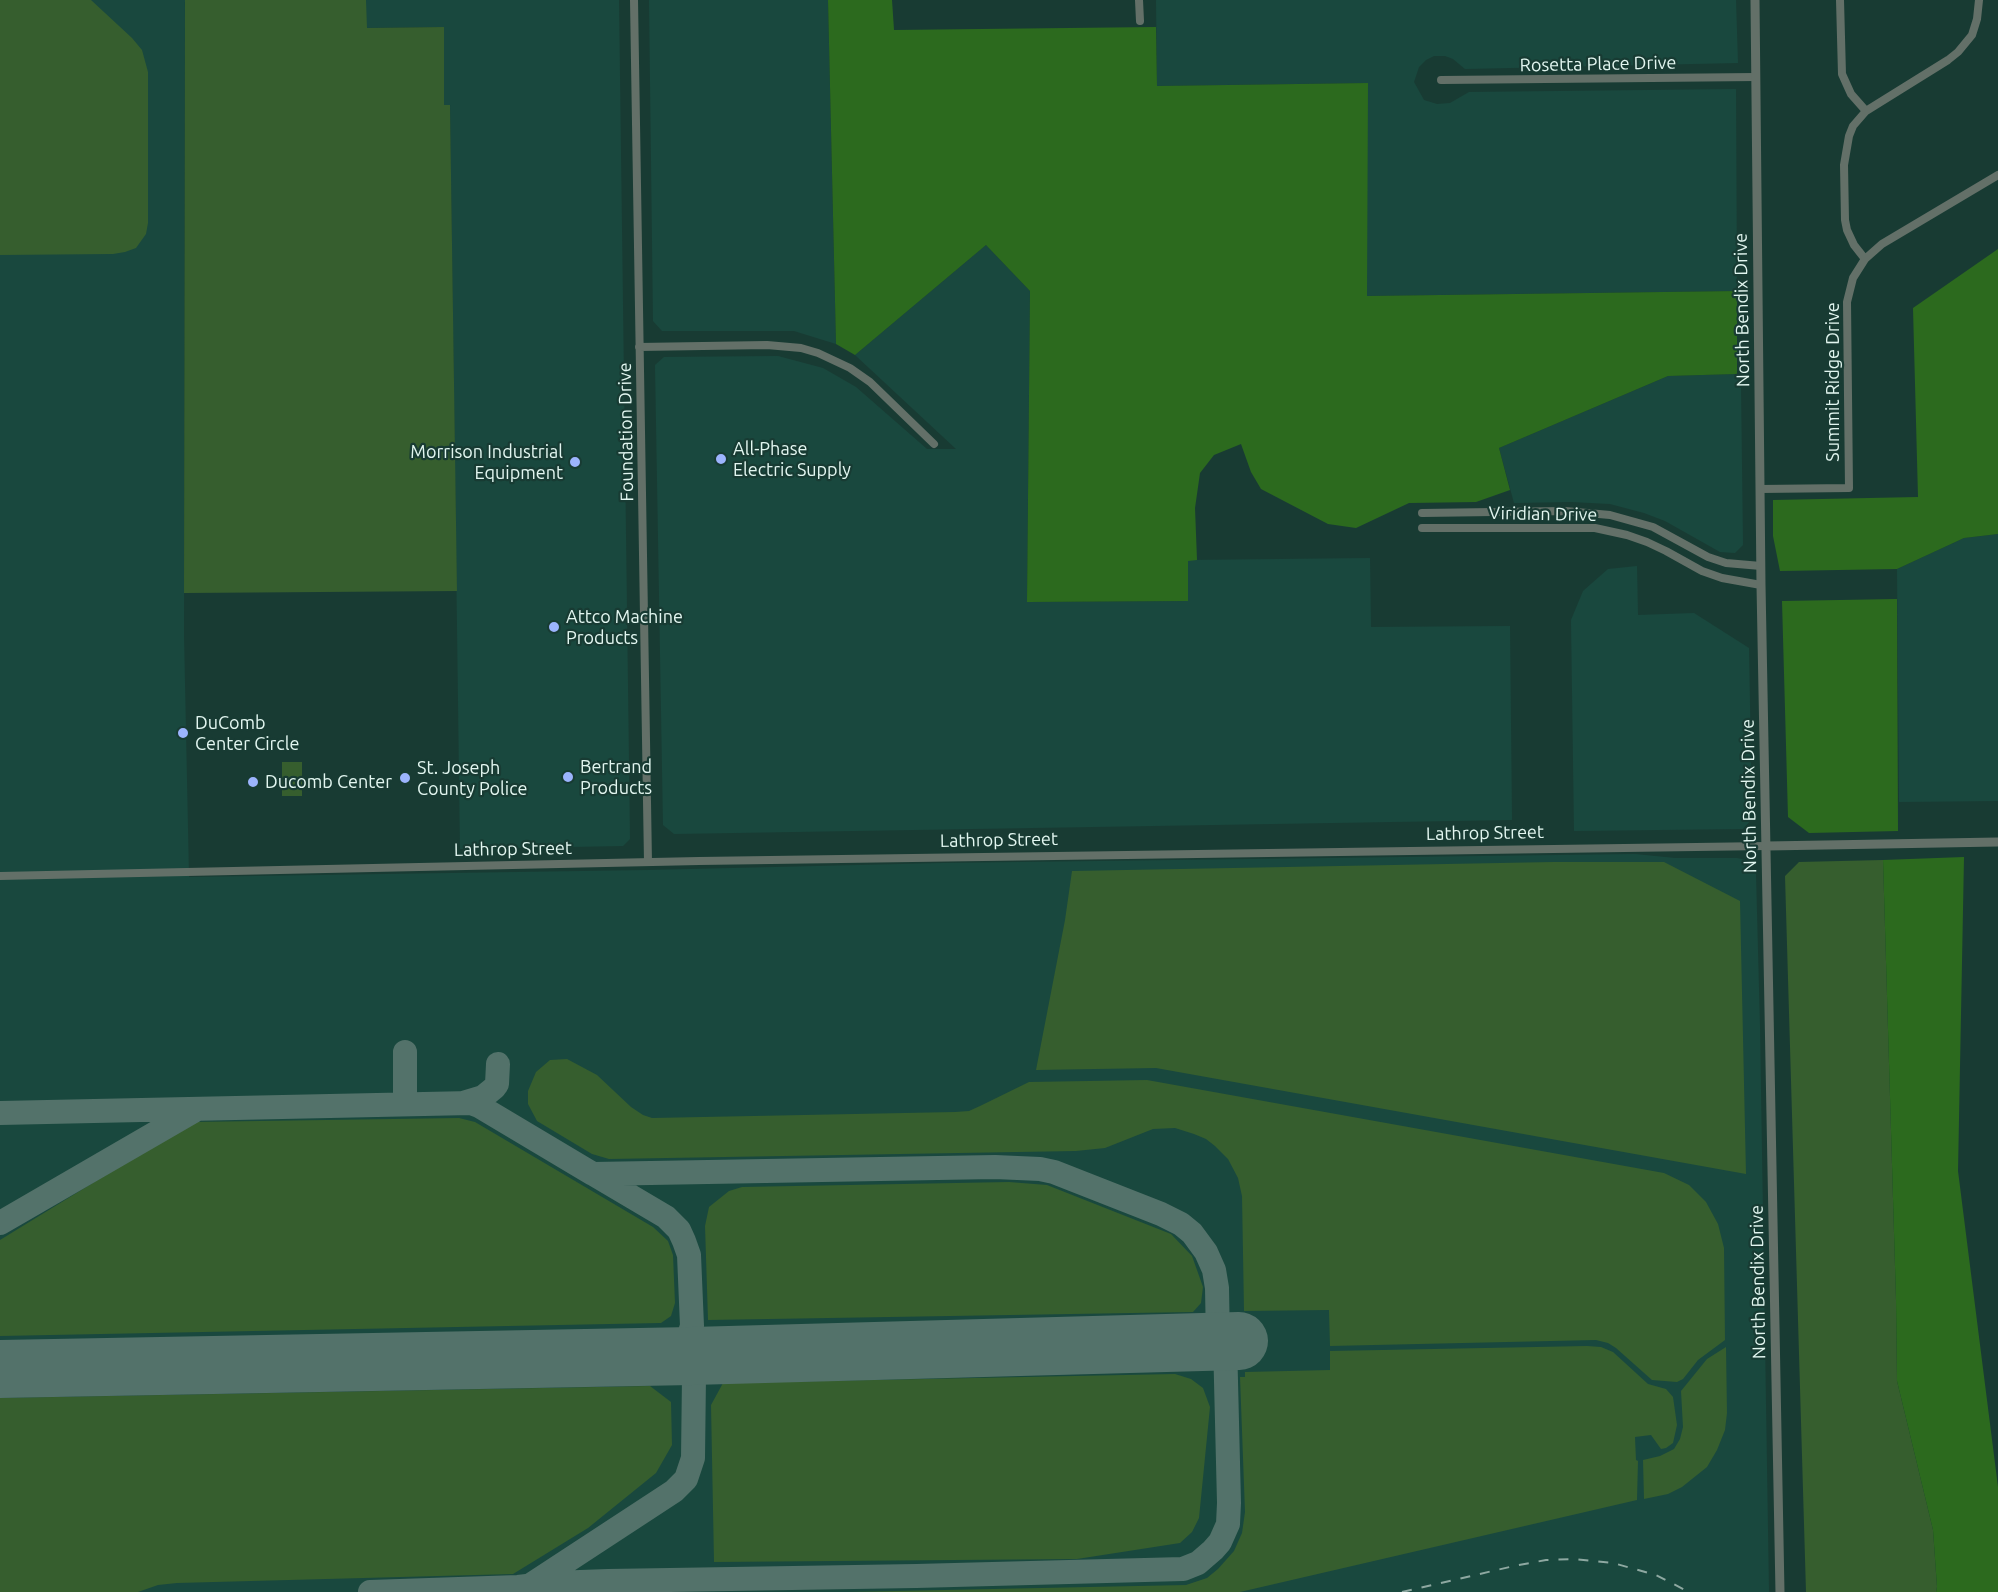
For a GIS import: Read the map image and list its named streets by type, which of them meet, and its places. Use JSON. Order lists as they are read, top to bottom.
{
  "streets": {
    "street": [
      "Rosetta Place Drive",
      "North Bendix Drive",
      "Summit Ridge Drive",
      "Foundation Drive",
      "Viridian Drive",
      "Lathrop Street"
    ]
  },
  "crossings": [
    ["Rosetta Place Drive", "North Bendix Drive"],
    ["North Bendix Drive", "Summit Ridge Drive"],
    ["North Bendix Drive", "Viridian Drive"],
    ["North Bendix Drive", "Lathrop Street"],
    ["Foundation Drive", "Lathrop Street"]
  ],
  "places": [
    "All-Phase Electric Supply",
    "Morrison Industrial Equipment",
    "Attco Machine Products",
    "DuComb Center Circle",
    "Bertrand Products",
    "St. Joseph County Police",
    "Ducomb Center"
  ]
}
